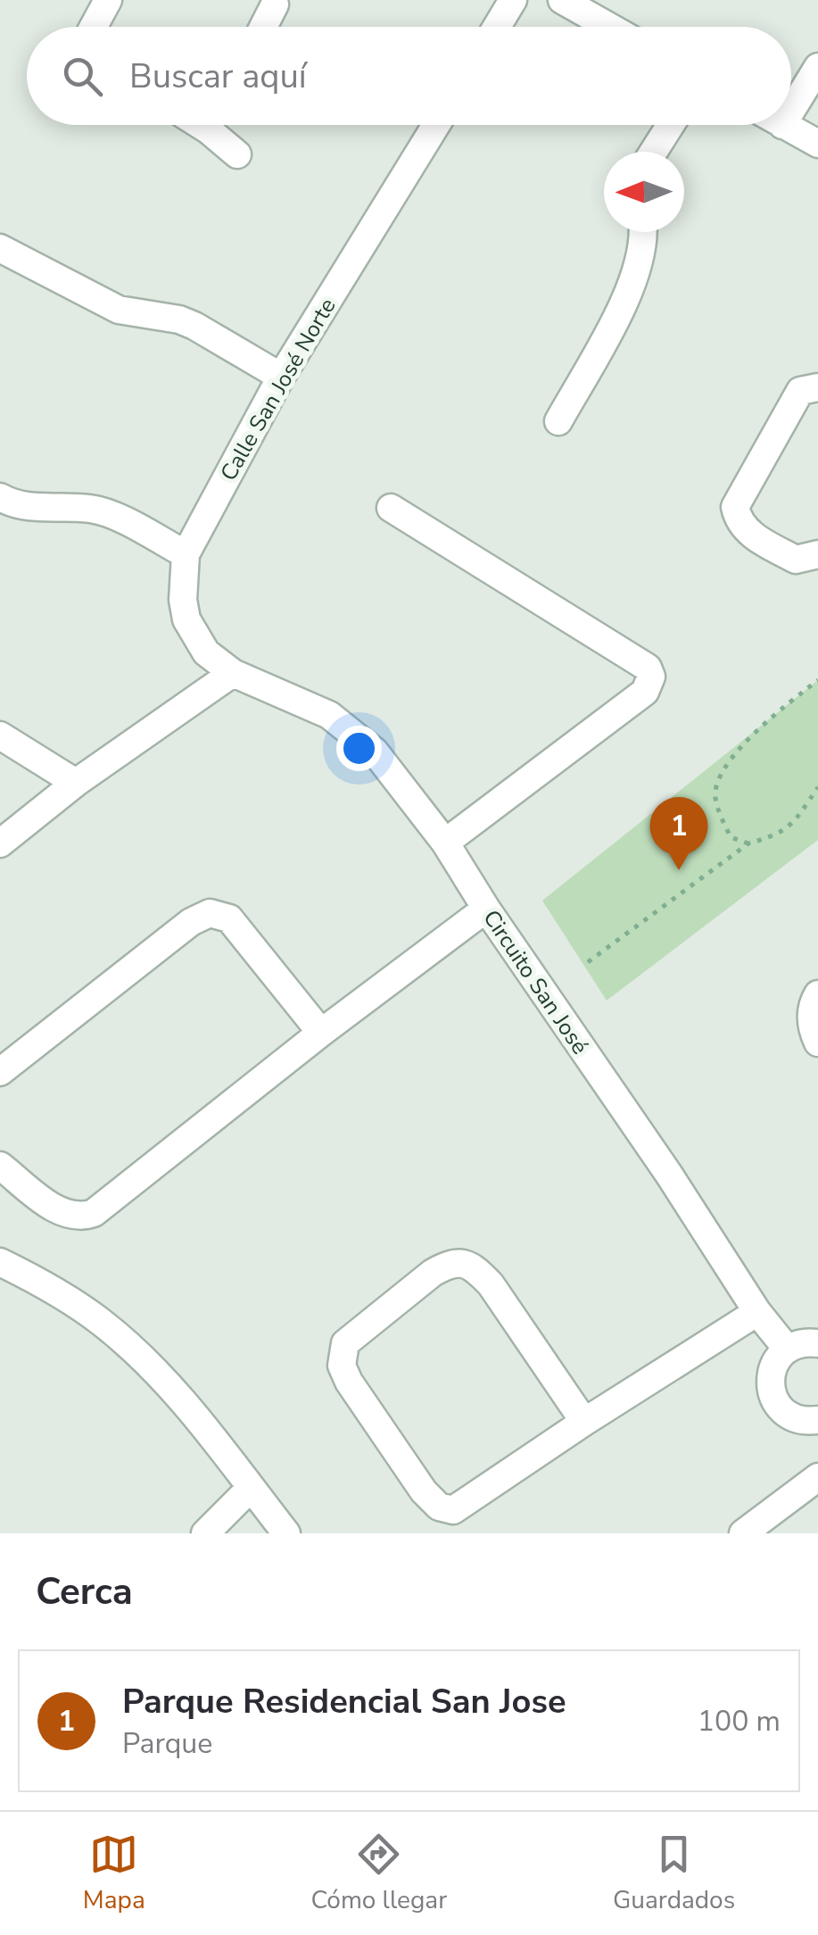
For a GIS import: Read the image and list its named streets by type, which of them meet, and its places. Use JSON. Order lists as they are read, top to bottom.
{
  "streets": {
    "street": ["Calle San José Norte", "Circuito San José"]
  },
  "crossings": [
    ["Calle San José Norte", "Circuito San José"]
  ],
  "north": "left",
  "page": {
    "search": "Buscar aquí",
    "pins": "1",
    "heading": "Cerca",
    "list": [
      {
        "mark": "1",
        "name": "Parque Residencial San Jose",
        "note": "Parque",
        "value": "100 m"
      }
    ],
    "nav": ["Mapa", "Cómo llegar", "Guardados"]
  }
}
